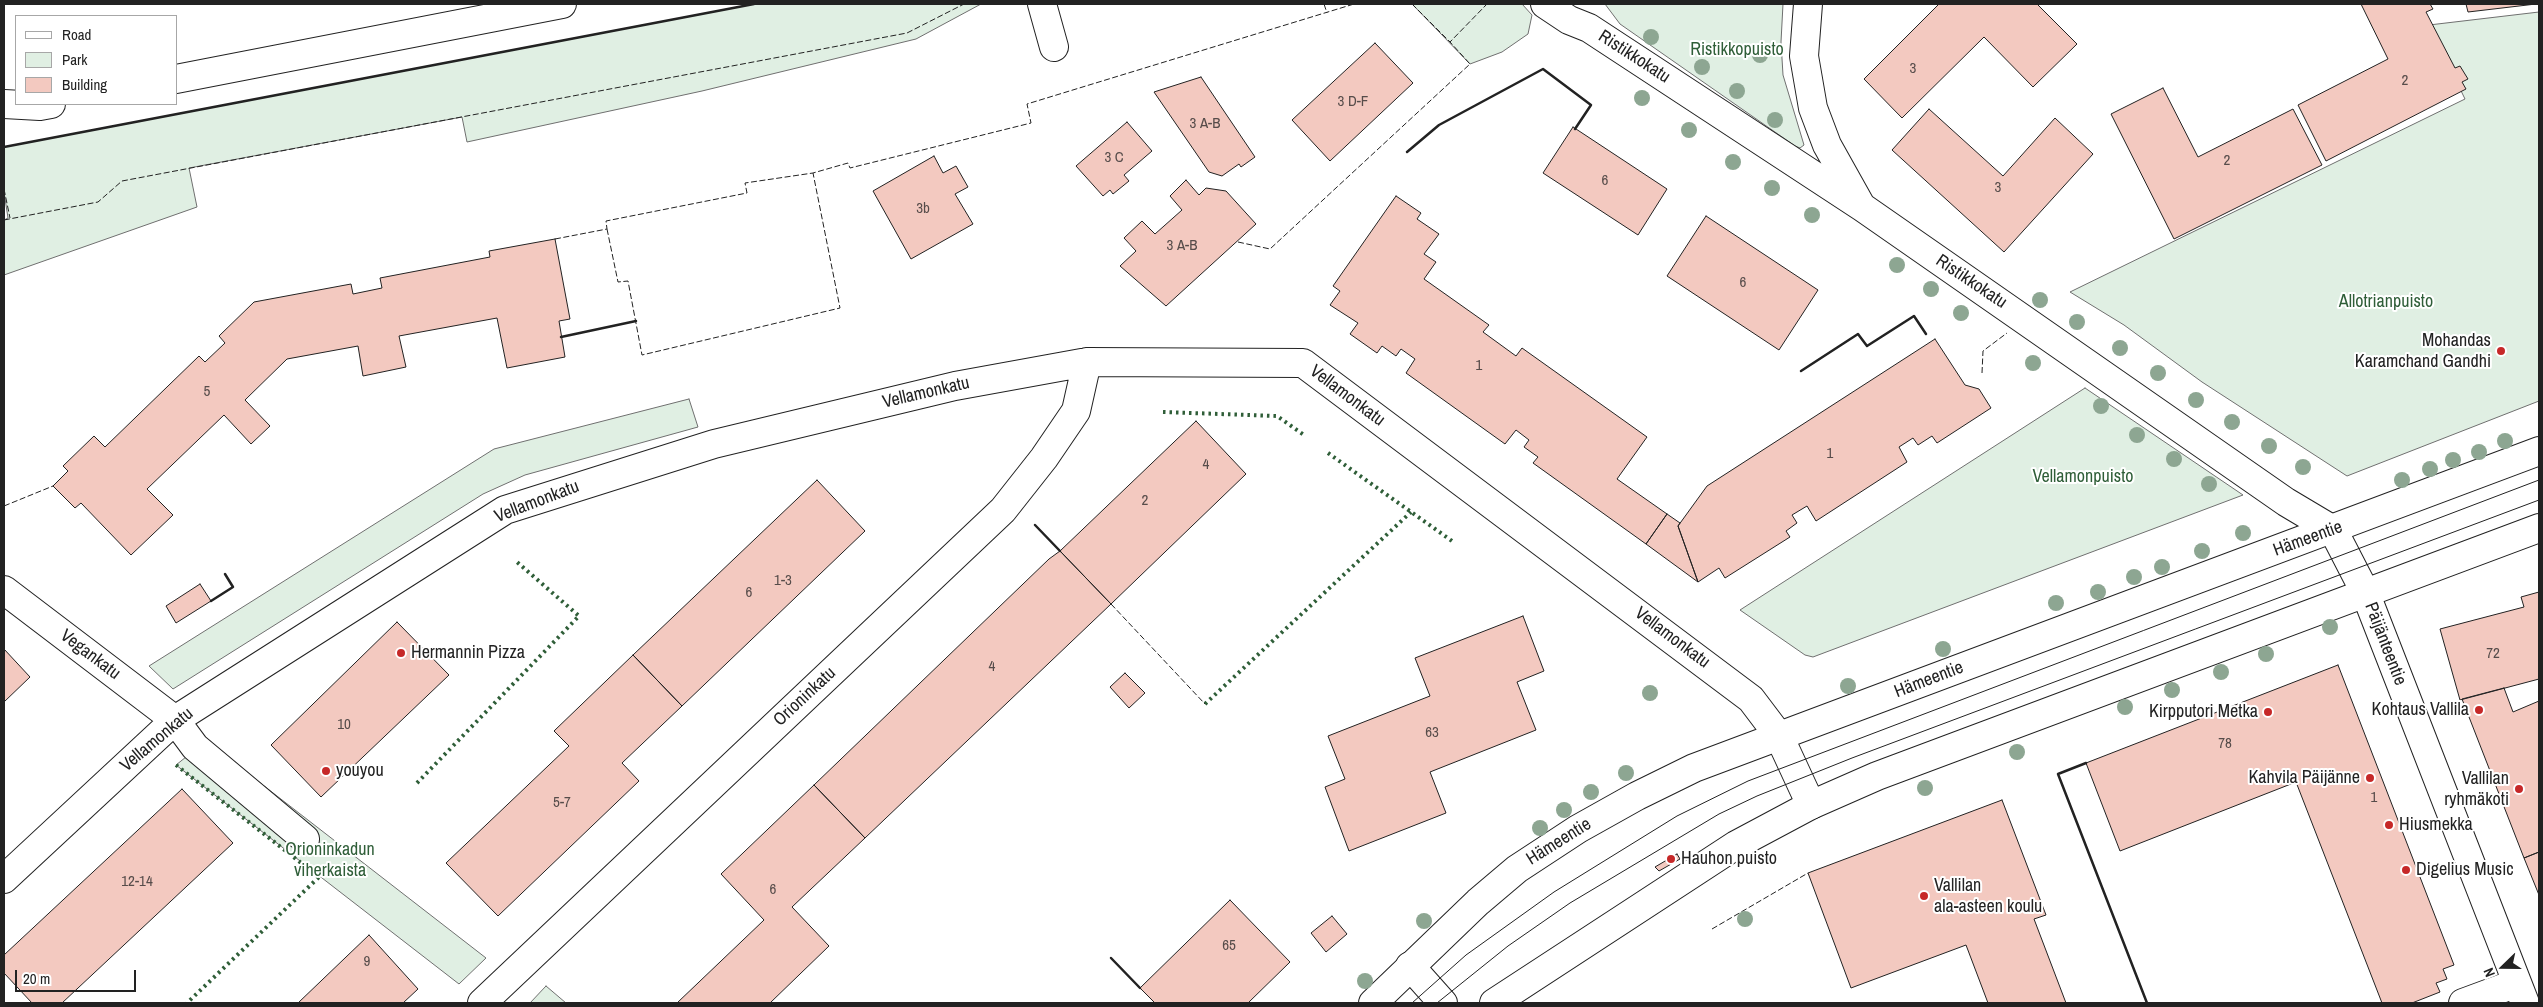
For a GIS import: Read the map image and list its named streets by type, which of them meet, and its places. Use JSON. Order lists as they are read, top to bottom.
{
  "streets": {
    "street": [
      "Ristikkokatu",
      "Vellamonkatu",
      "Hämeentie",
      "Päijänteentie",
      "Vegankatu",
      "Orioninkatu"
    ]
  },
  "crossings": [
    ["Ristikkokatu", "Hämeentie"],
    ["Vellamonkatu", "Hämeentie"],
    ["Vellamonkatu", "Vegankatu"],
    ["Vellamonkatu", "Orioninkatu"]
  ],
  "parks": [
    "Ristikkopuisto",
    "Allotrianpuisto",
    "Vellamonpuisto",
    "Orioninkadun viherkaista"
  ],
  "places": [
    "Mohandas Karamchand Gandhi",
    "Hermannin Pizza",
    "Kohtaus Vallila",
    "Kirpputori Metka",
    "youyou",
    "Kahvila Päijänne",
    "Vallilan ryhmäkoti",
    "Hiusmekka",
    "Hauhon puisto",
    "Digelius Music",
    "Vallilan ala-asteen koulu"
  ],
  "house_numbers": [
    "3",
    "2",
    "3 D-F",
    "3 A-B",
    "3 C",
    "2",
    "6",
    "3",
    "3b",
    "3 A-B",
    "6",
    "1",
    "5",
    "1",
    "4",
    "2",
    "1-3",
    "6",
    "72",
    "4",
    "10",
    "63",
    "78",
    "1",
    "5-7",
    "12-14",
    "6",
    "65",
    "9"
  ],
  "legend": ["Road", "Park", "Building"],
  "scale_bar": "20 m",
  "north": "left"
}
